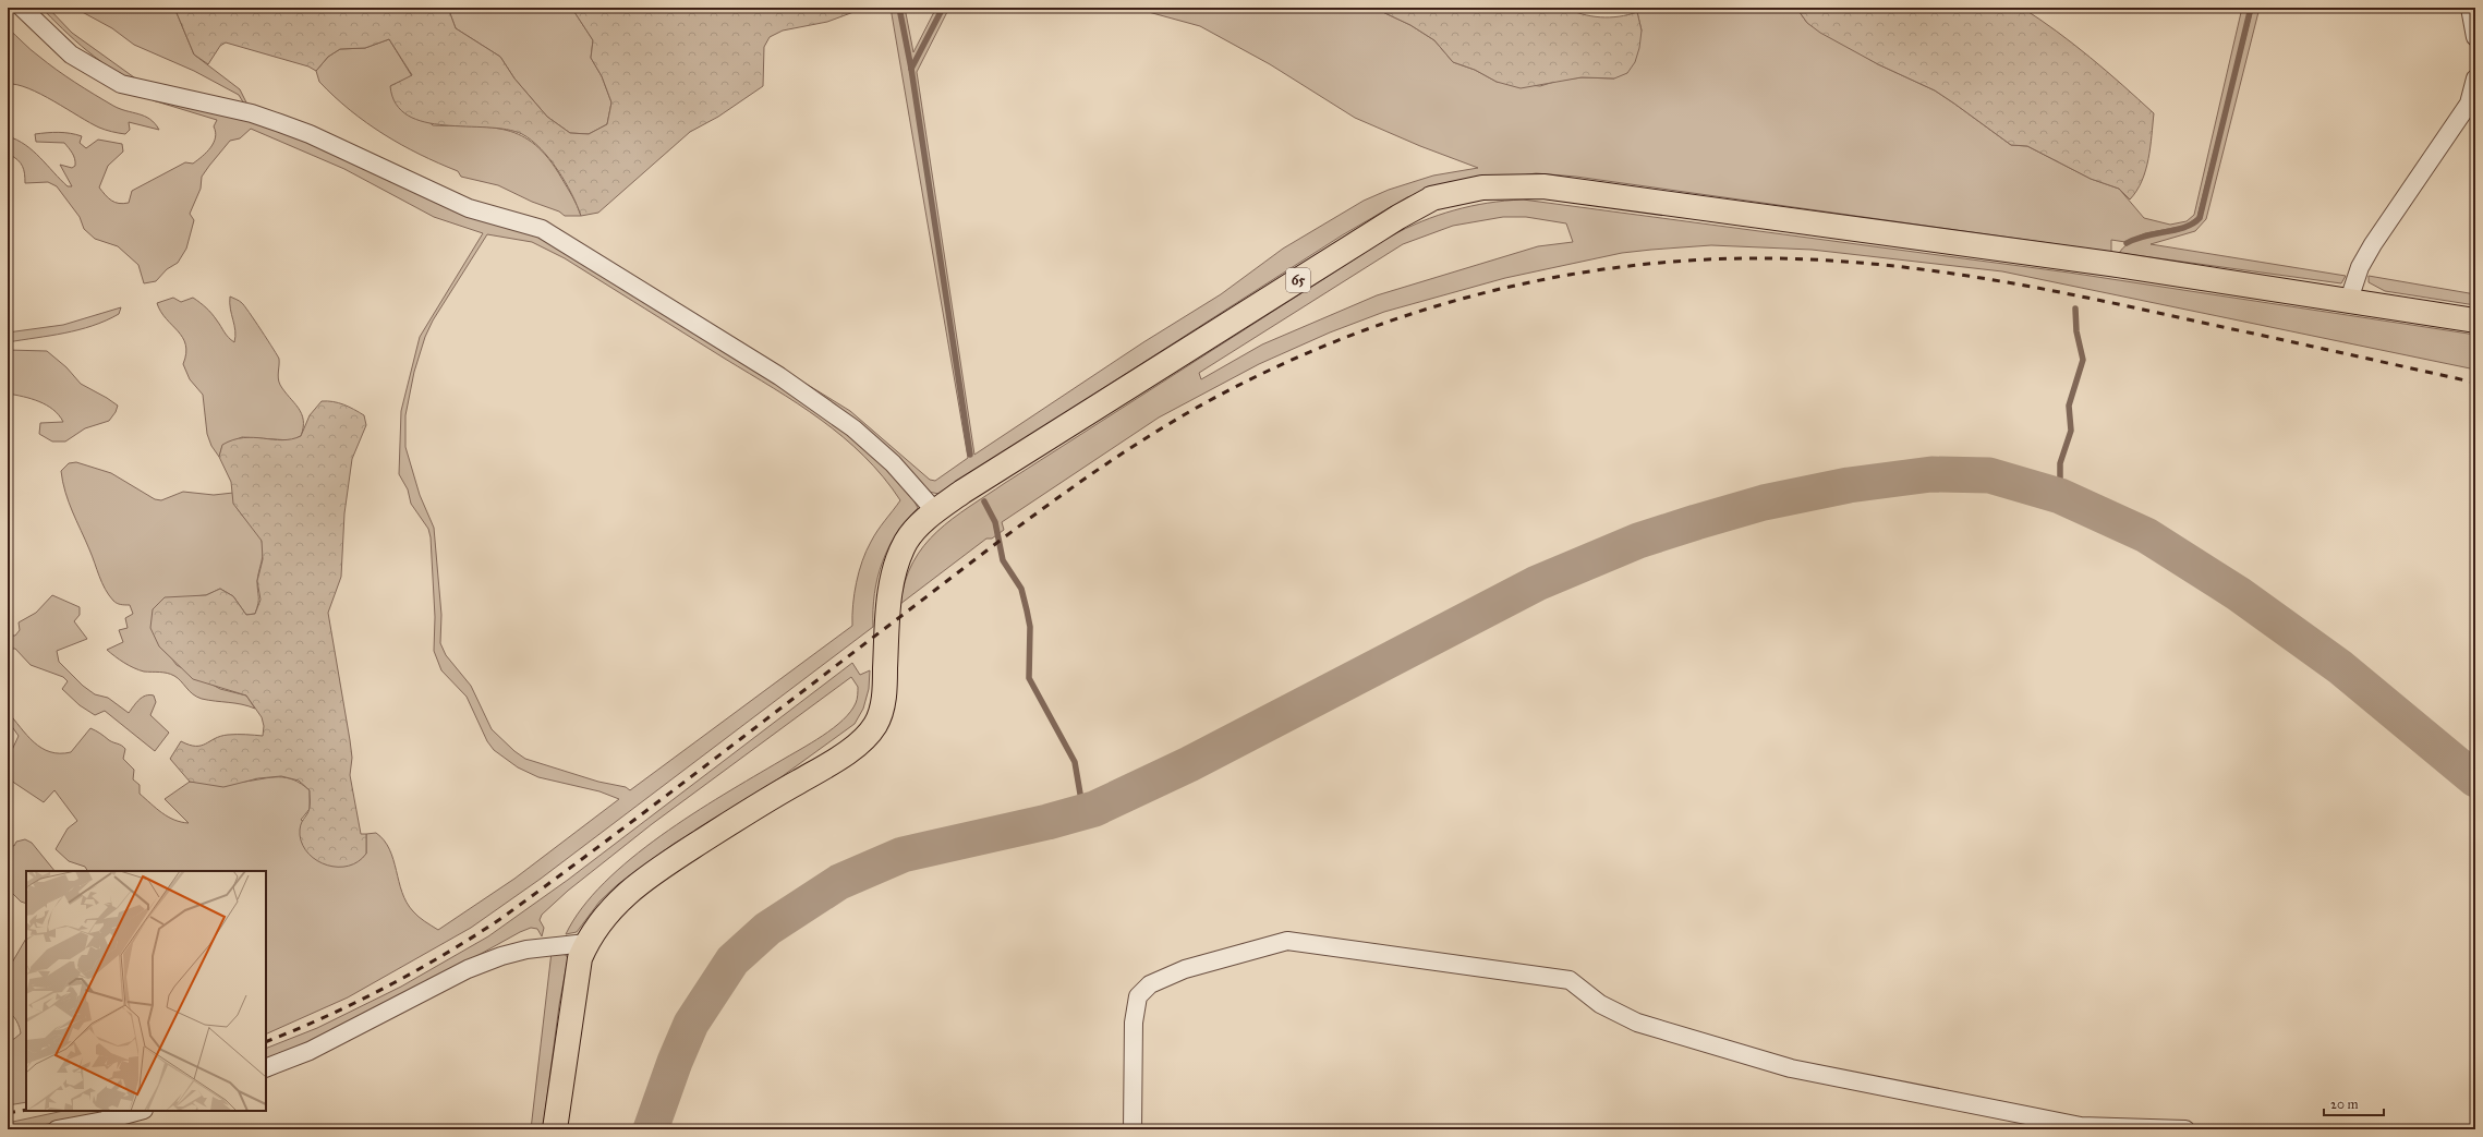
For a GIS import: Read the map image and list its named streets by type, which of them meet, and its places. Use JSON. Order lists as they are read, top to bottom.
{
  "streets": {
    "main road": ["65"]
  },
  "scale_bar": "20 m"
}
